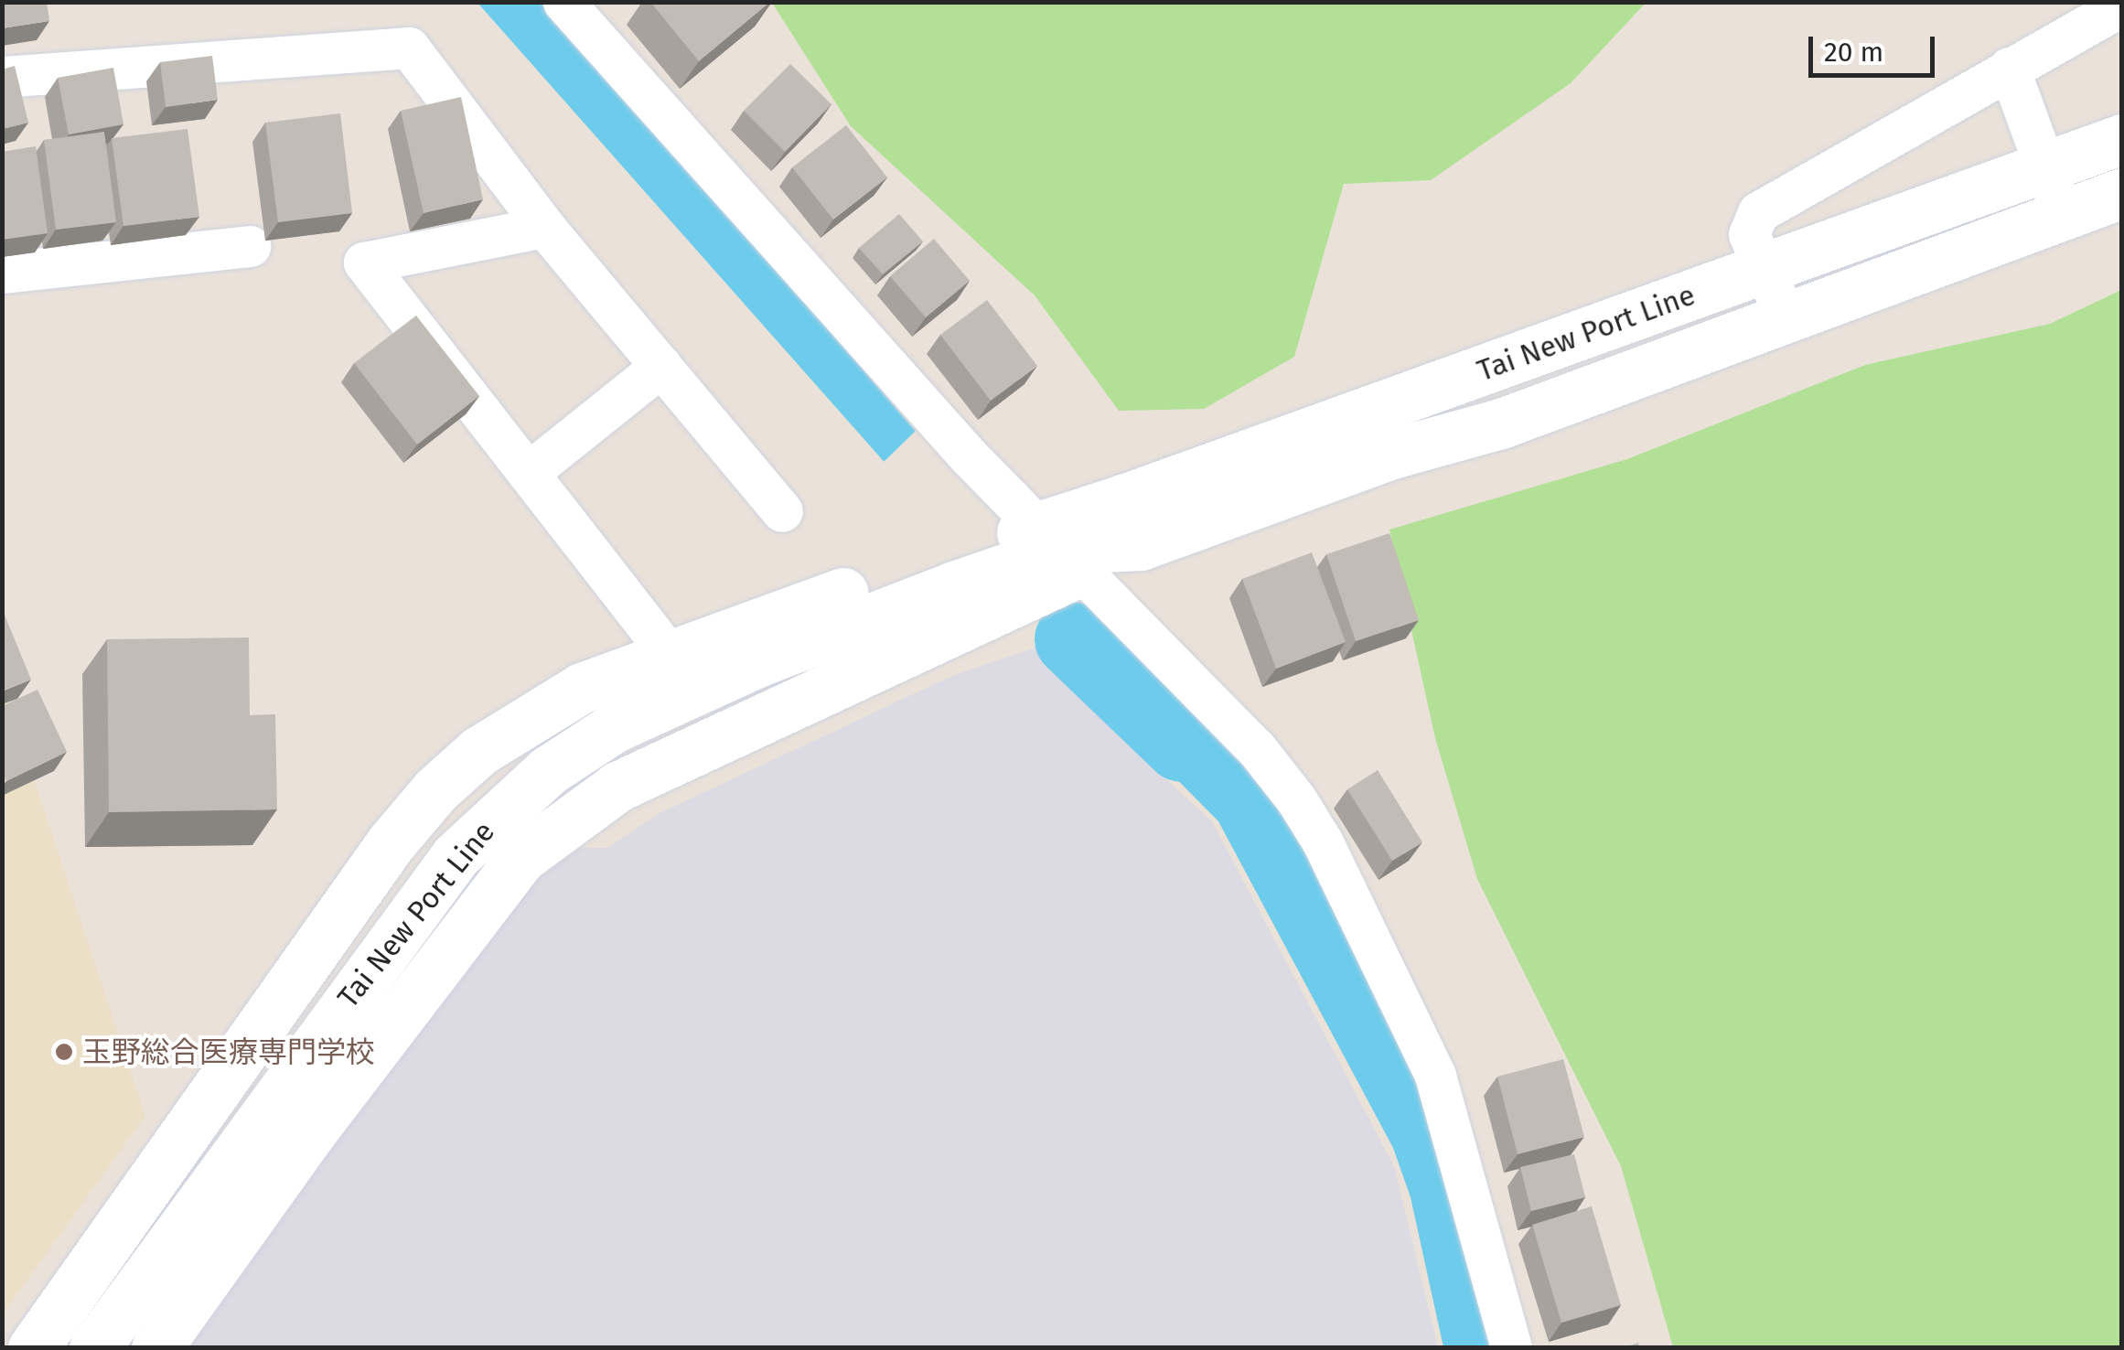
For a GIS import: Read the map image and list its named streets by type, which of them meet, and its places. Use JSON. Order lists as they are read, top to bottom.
{
  "streets": {
    "main road": ["Tai New Port Line"]
  },
  "places": ["玉野総合医療専門学校"],
  "scale_bar": "20 m"
}
